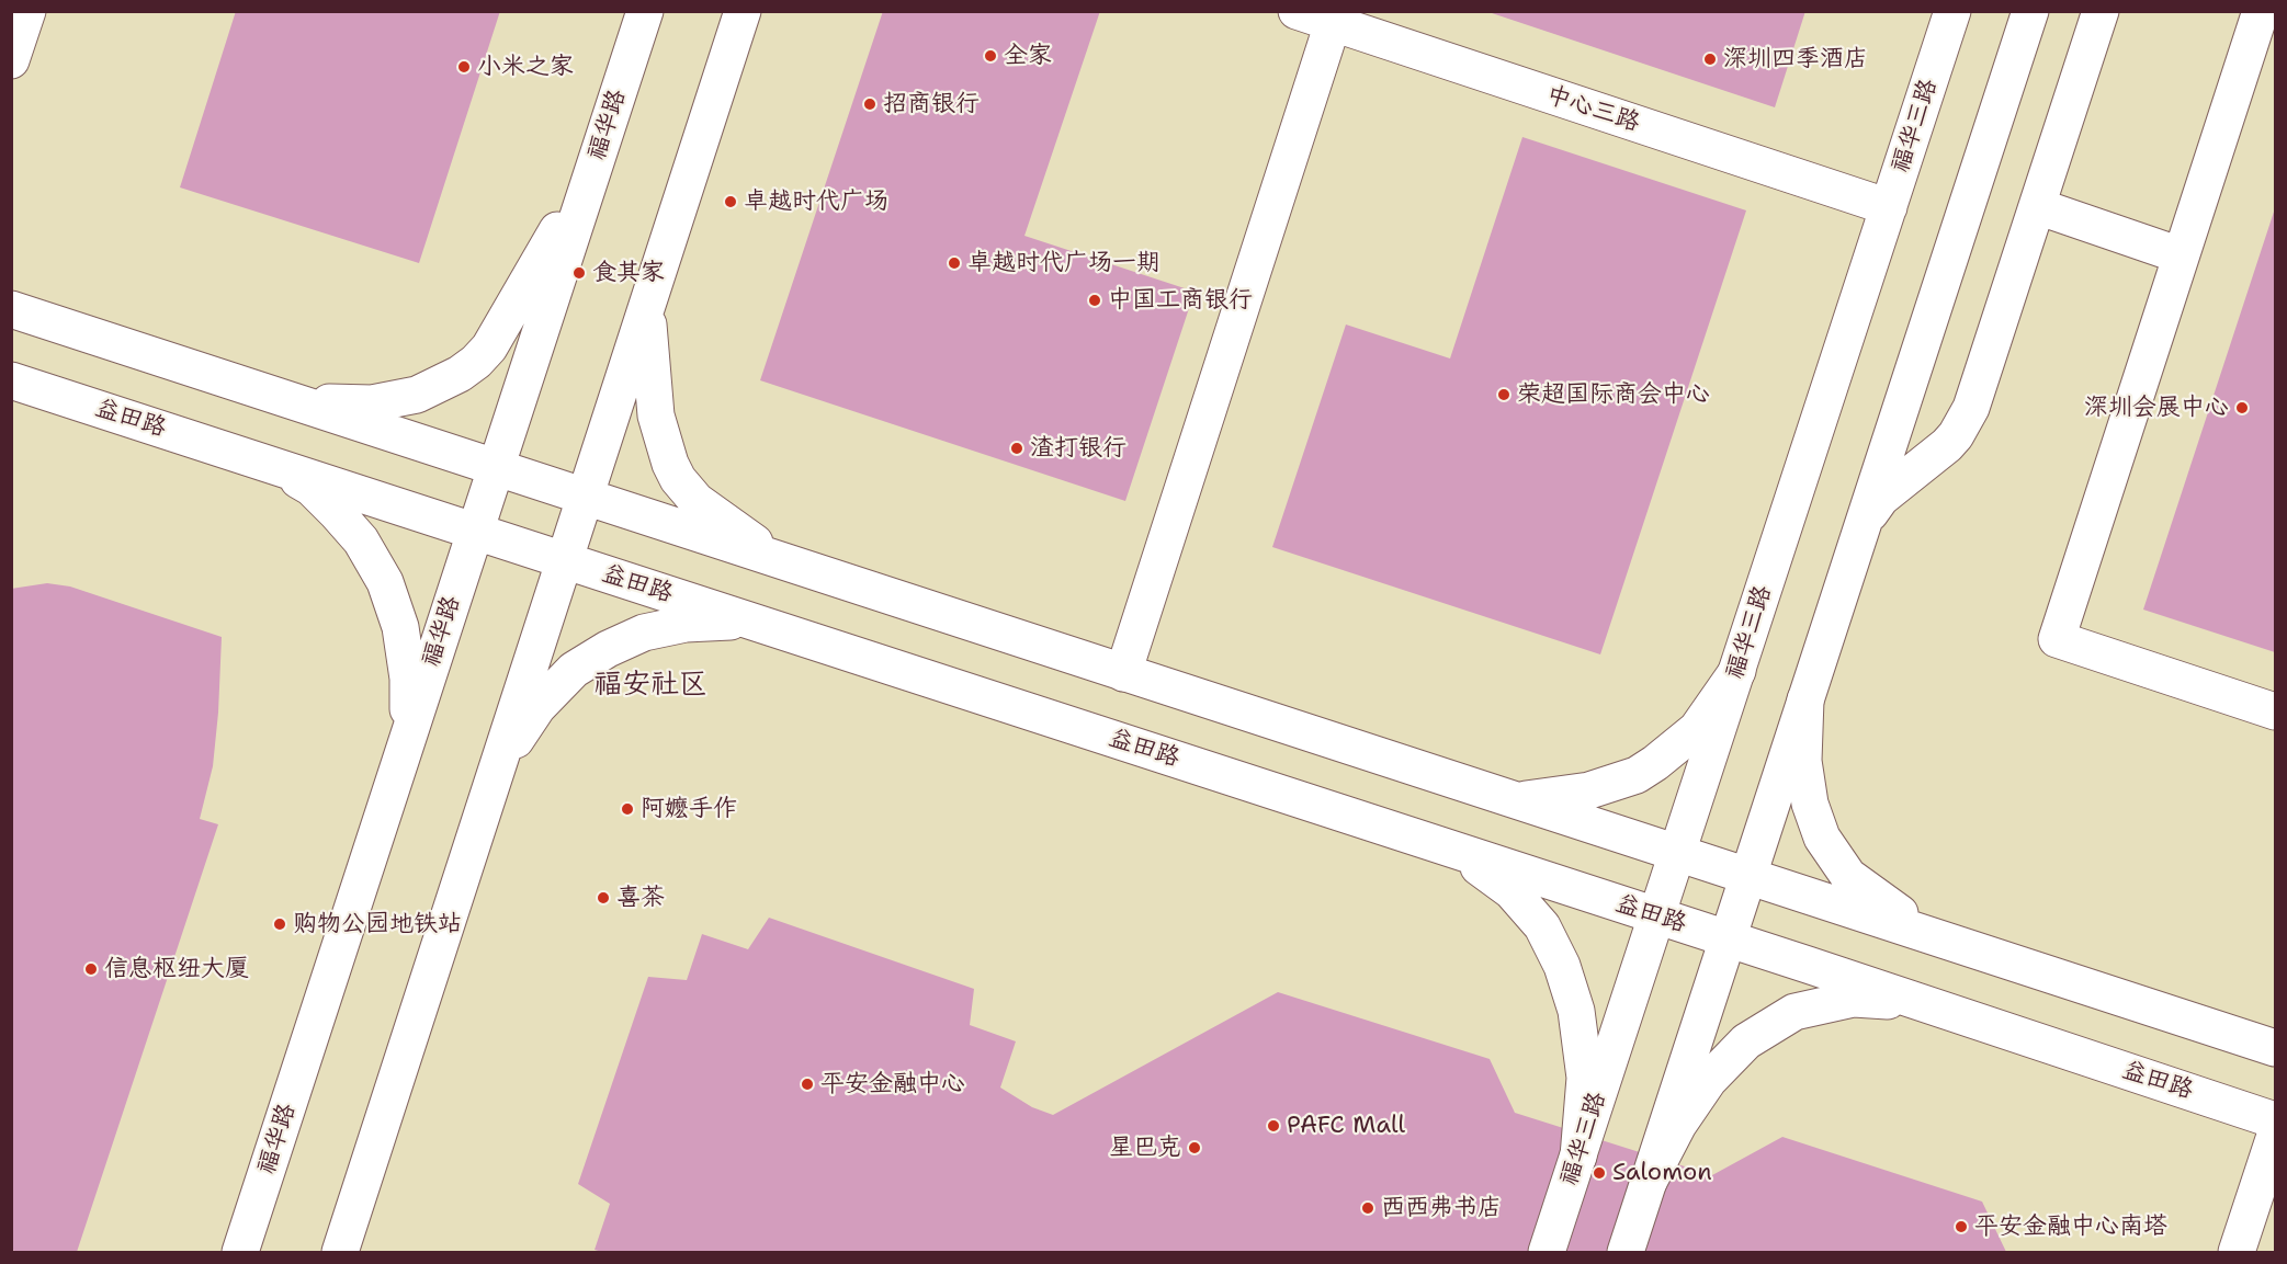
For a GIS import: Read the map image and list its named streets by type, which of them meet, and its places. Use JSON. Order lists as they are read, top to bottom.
{
  "streets": {
    "main road": [
      "中心三路",
      "福华路",
      "福华三路",
      "益田路"
    ]
  },
  "crossings": [
    ["中心三路", "福华三路"],
    ["福华路", "益田路"],
    ["福华三路", "益田路"]
  ],
  "districts": ["福安社区"],
  "places": [
    "全家",
    "深圳四季酒店",
    "小米之家",
    "招商银行",
    "卓越时代广场",
    "卓越时代广场一期",
    "食其家",
    "中国工商银行",
    "荣超国际商会中心",
    "深圳会展中心",
    "渣打银行",
    "阿嬷手作",
    "喜茶",
    "购物公园地铁站",
    "信息枢纽大厦",
    "平安金融中心",
    "PAFC Mall",
    "星巴克",
    "Salomon",
    "西西弗书店",
    "平安金融中心南塔"
  ]
}
